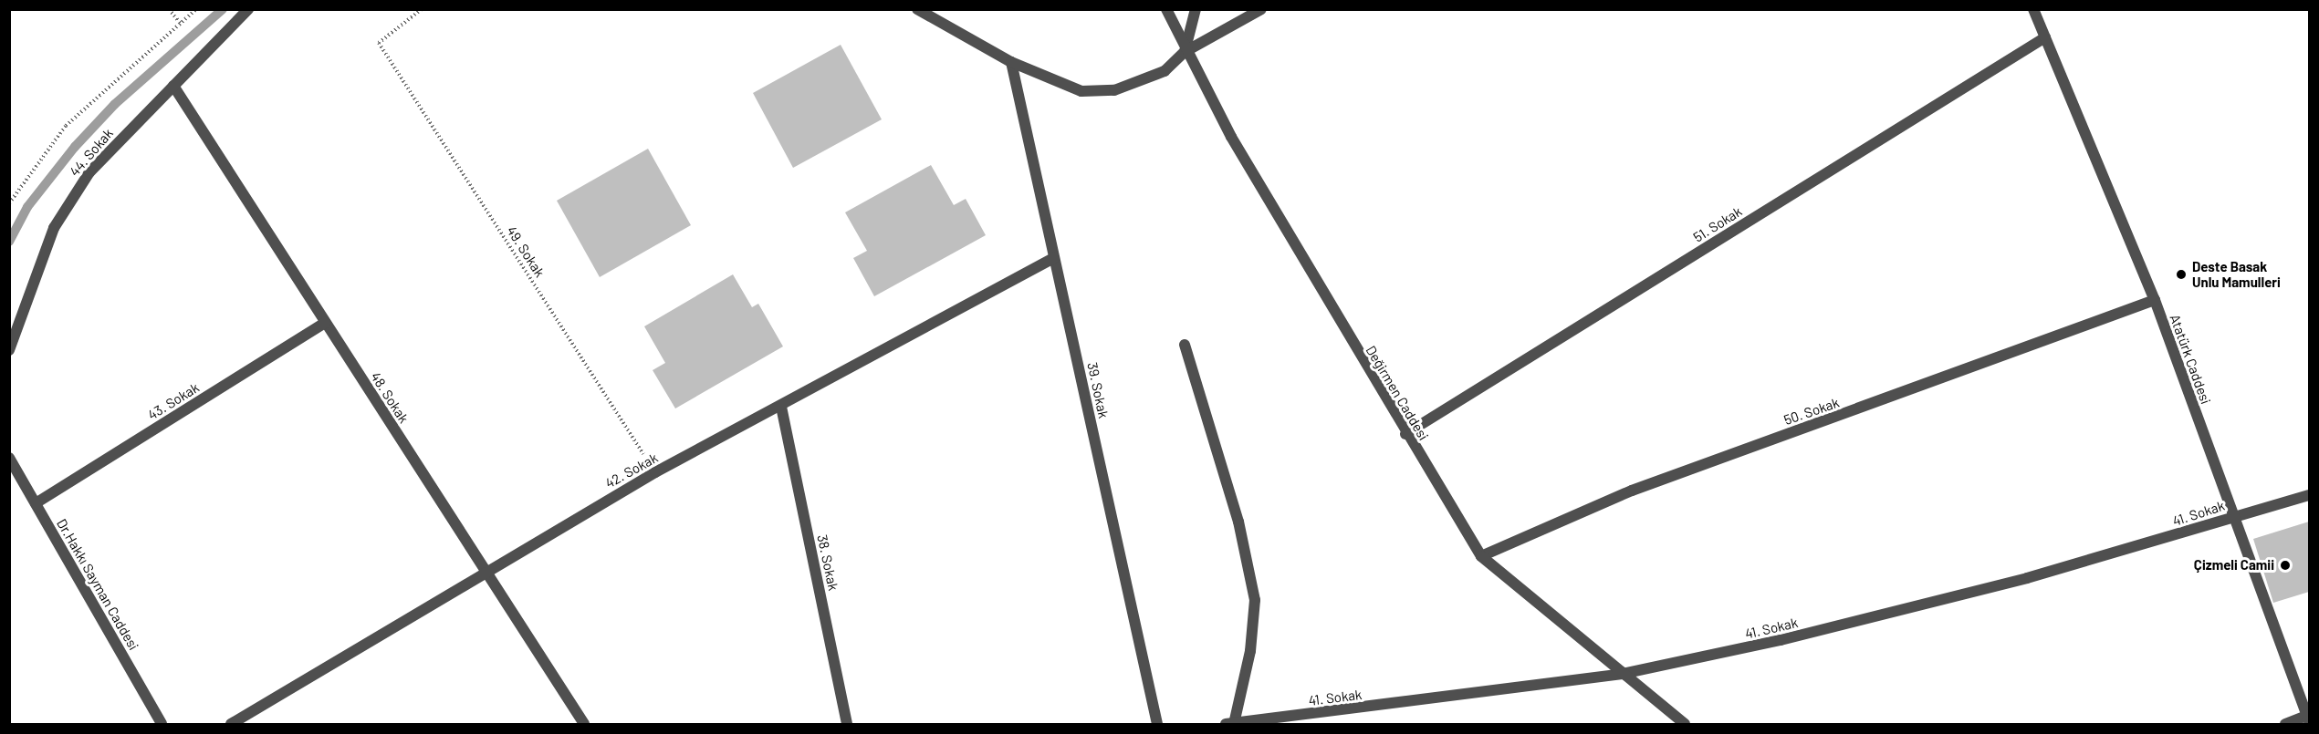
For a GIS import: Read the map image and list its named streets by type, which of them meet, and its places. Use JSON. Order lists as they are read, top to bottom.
{
  "streets": {
    "street": [
      "44. Sokak",
      "51. Sokak",
      "Atatürk Caddesi",
      "39. Sokak",
      "Değirmen Caddesi",
      "48. Sokak",
      "43. Sokak",
      "50. Sokak",
      "42. Sokak",
      "41. Sokak",
      "38. Sokak",
      "Dr.Hakkı Sayman Caddesi"
    ],
    "path": ["49. Sokak"]
  },
  "crossings": [
    ["44. Sokak", "48. Sokak"],
    ["51. Sokak", "Atatürk Caddesi"],
    ["51. Sokak", "Değirmen Caddesi"],
    ["49. Sokak", "42. Sokak"],
    ["Atatürk Caddesi", "50. Sokak"],
    ["Atatürk Caddesi", "41. Sokak"],
    ["39. Sokak", "42. Sokak"],
    ["Değirmen Caddesi", "50. Sokak"],
    ["Değirmen Caddesi", "41. Sokak"],
    ["48. Sokak", "43. Sokak"],
    ["48. Sokak", "42. Sokak"],
    ["43. Sokak", "Dr.Hakkı Sayman Caddesi"],
    ["42. Sokak", "38. Sokak"]
  ],
  "places": ["Deste Basak Unlu Mamulleri", "Çizmeli Camii"]
}
